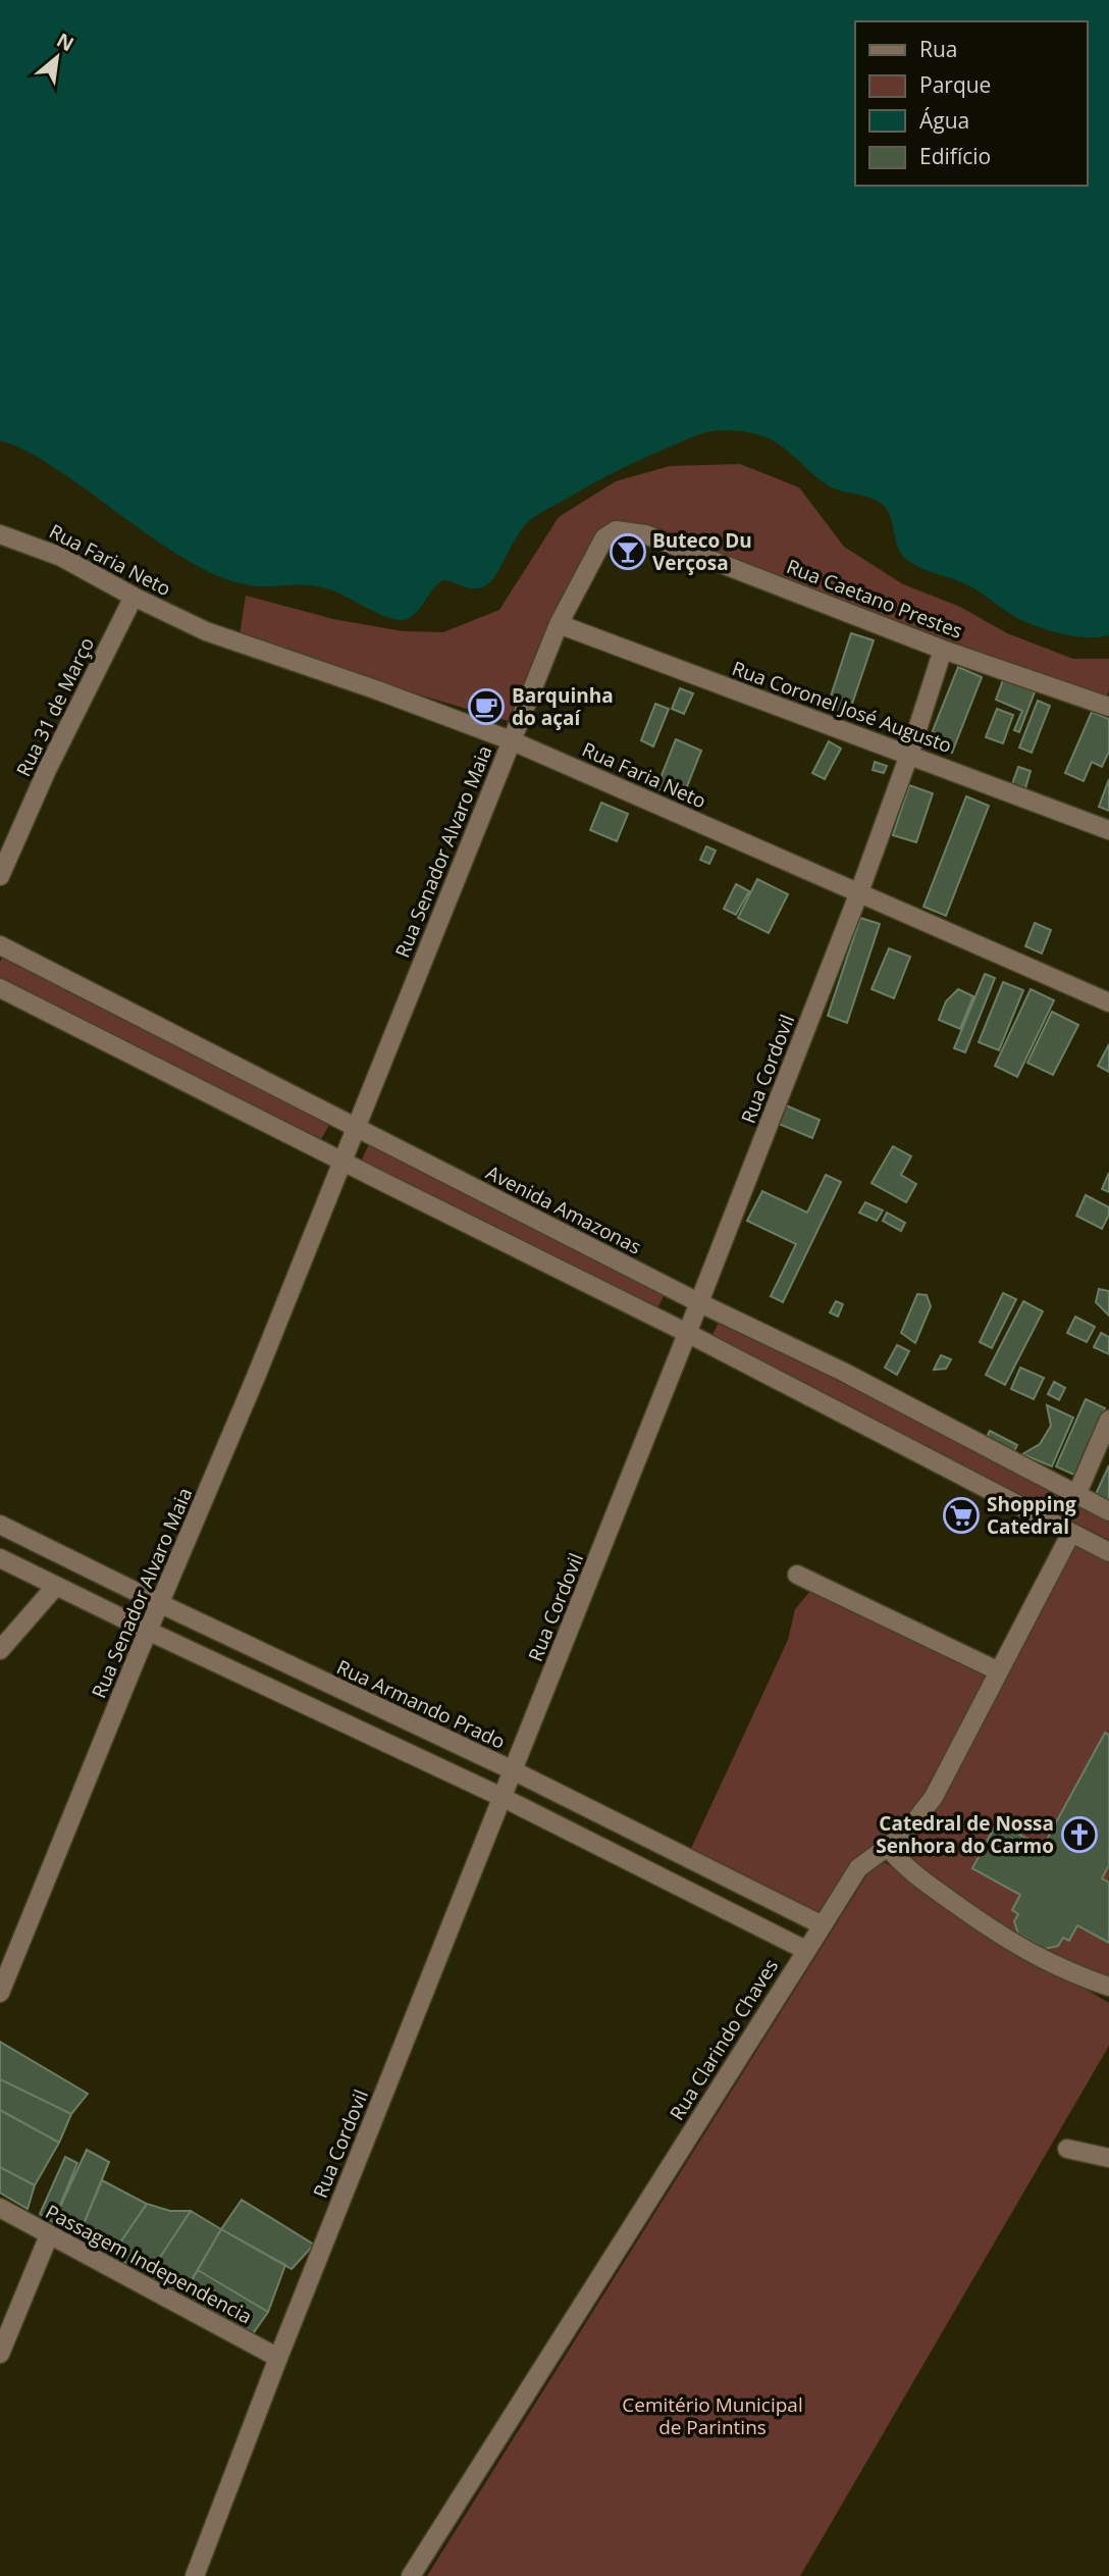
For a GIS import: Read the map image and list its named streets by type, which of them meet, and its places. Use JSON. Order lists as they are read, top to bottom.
{
  "streets": {
    "street": [
      "Rua Faria Neto",
      "Rua Caetano Prestes",
      "Rua 31 de Março",
      "Rua Coronel José Augusto",
      "Rua Senador Alvaro Maia",
      "Rua Cordovil",
      "Avenida Amazonas",
      "Rua Armando Prado",
      "Rua Clarindo Chaves",
      "Passagem Independencia"
    ]
  },
  "crossings": [
    ["Rua Faria Neto", "Rua 31 de Março"],
    ["Rua Faria Neto", "Rua Senador Alvaro Maia"],
    ["Rua Faria Neto", "Rua Cordovil"],
    ["Rua Caetano Prestes", "Rua Senador Alvaro Maia"],
    ["Rua Caetano Prestes", "Rua Cordovil"],
    ["Rua Coronel José Augusto", "Rua Senador Alvaro Maia"],
    ["Rua Coronel José Augusto", "Rua Cordovil"],
    ["Rua Senador Alvaro Maia", "Avenida Amazonas"],
    ["Rua Senador Alvaro Maia", "Rua Armando Prado"],
    ["Rua Cordovil", "Avenida Amazonas"],
    ["Rua Cordovil", "Rua Armando Prado"],
    ["Rua Cordovil", "Passagem Independencia"],
    ["Rua Armando Prado", "Rua Clarindo Chaves"]
  ],
  "parks": ["Cemitério Municipal de Parintins"],
  "places": {
    "bar": ["Buteco Du Verçosa"],
    "cafe": ["Barquinha do açaí"],
    "supermarket": ["Shopping Catedral"],
    "church": ["Catedral de Nossa Senhora do Carmo"]
  },
  "legend": [
    "Rua",
    "Parque",
    "Água",
    "Edifício"
  ],
  "north": "top right"
}
